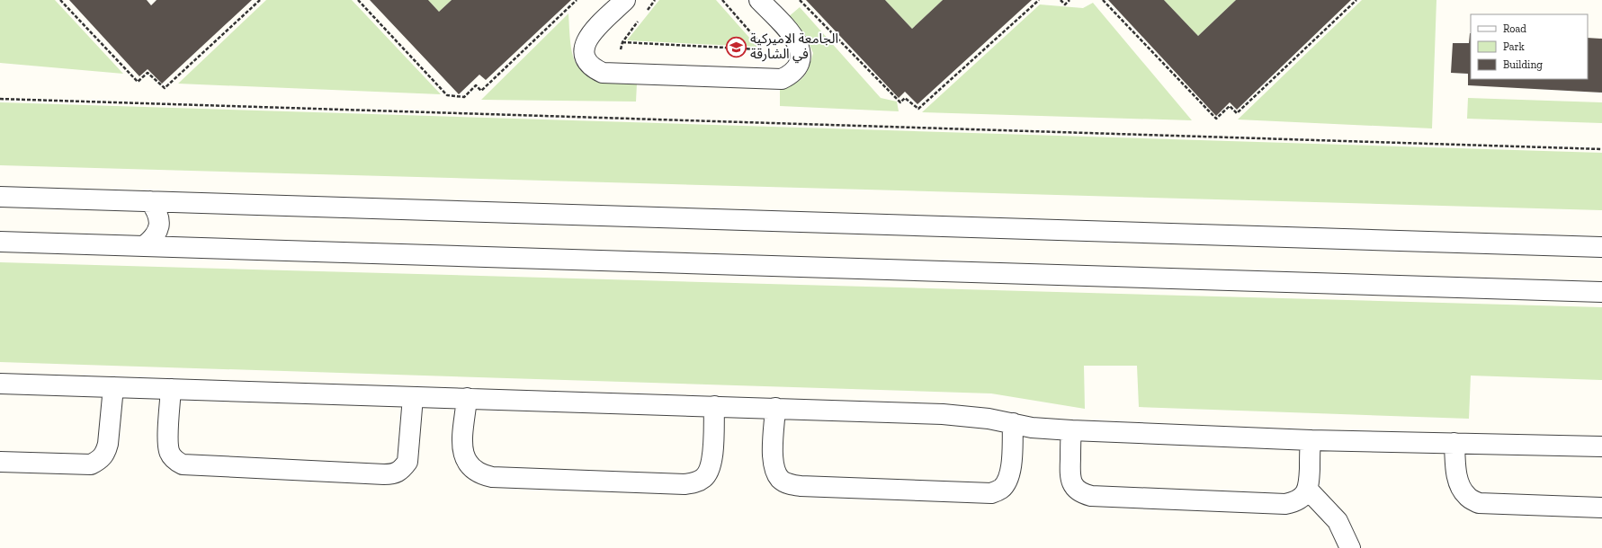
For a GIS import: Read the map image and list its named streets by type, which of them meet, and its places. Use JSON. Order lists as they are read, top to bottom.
{
  "places": {
    "school or university": ["الجامعة الاميركية في الشارقة"]
  },
  "legend": ["Road", "Park", "Building"]
}
